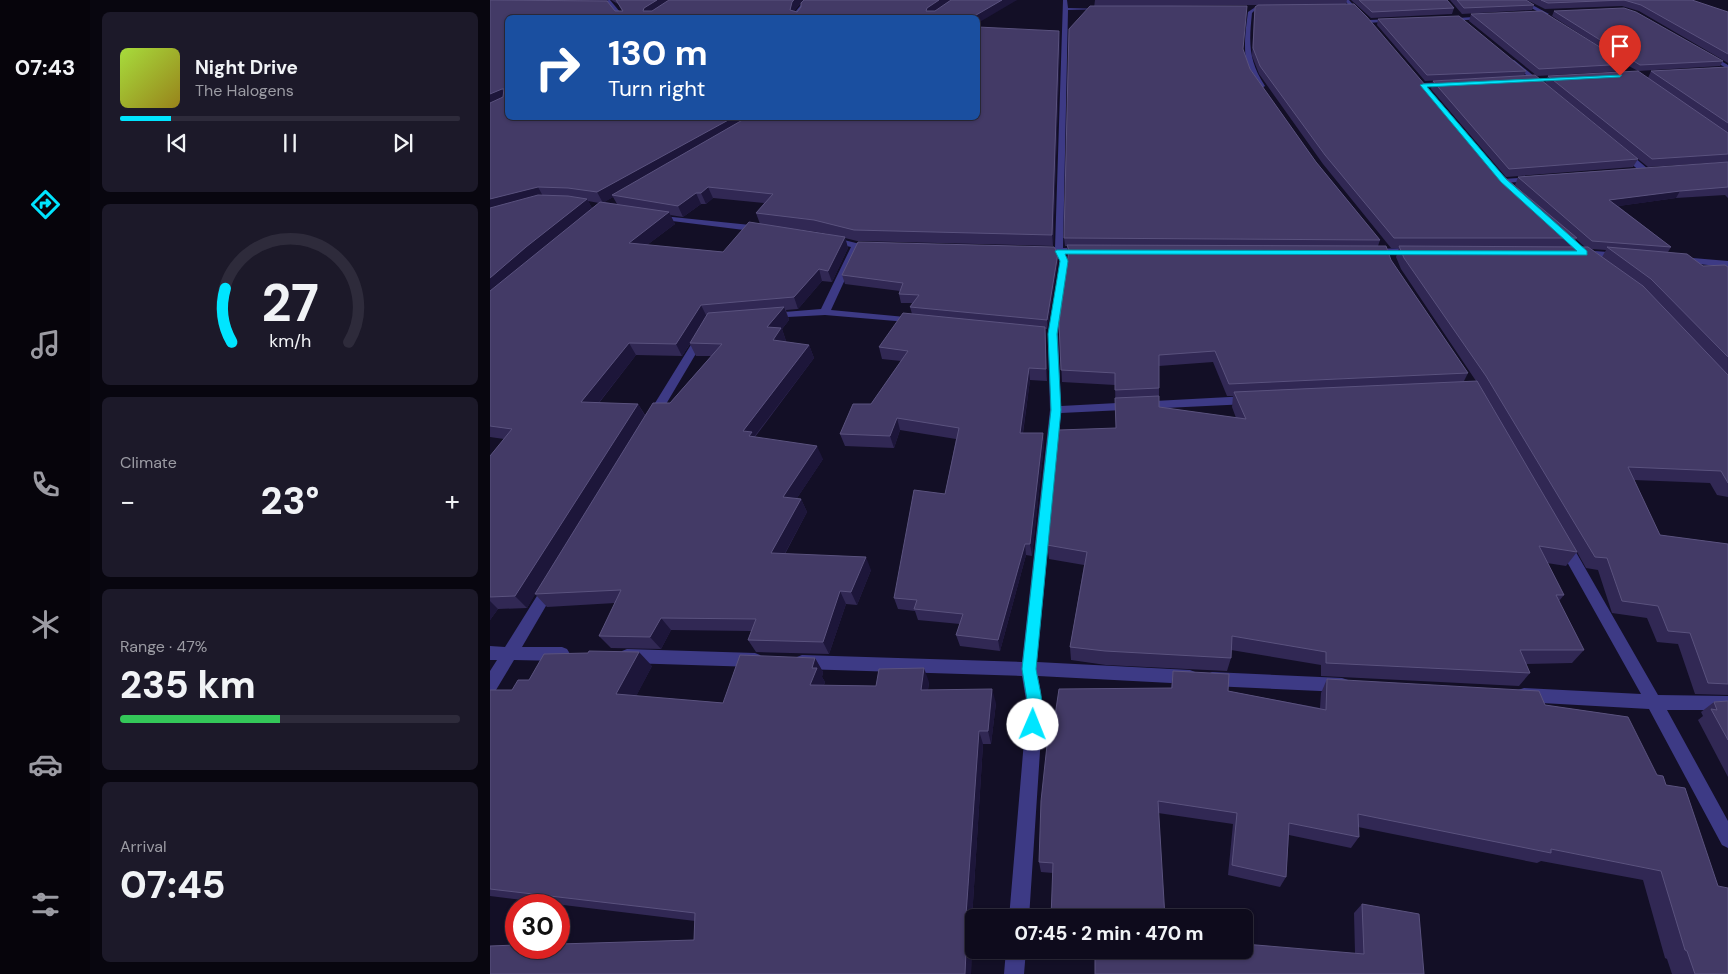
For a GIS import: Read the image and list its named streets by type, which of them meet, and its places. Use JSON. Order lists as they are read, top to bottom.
{
  "page": {
    "tabs": "07:43",
    "turn": ["130 m", "Turn right"],
    "song": ["Night Drive", "The Halogens"],
    "tile": [
      "Climate",
      ["Range · 47%", "235 km"],
      ["Arrival", "07:45"]
    ],
    "heat": ["−", "23°", "+"],
    "limit": "30",
    "trip": "07:45 · 2 min · 470 m",
    "gauge": ["27", "km/h"]
  }
}
